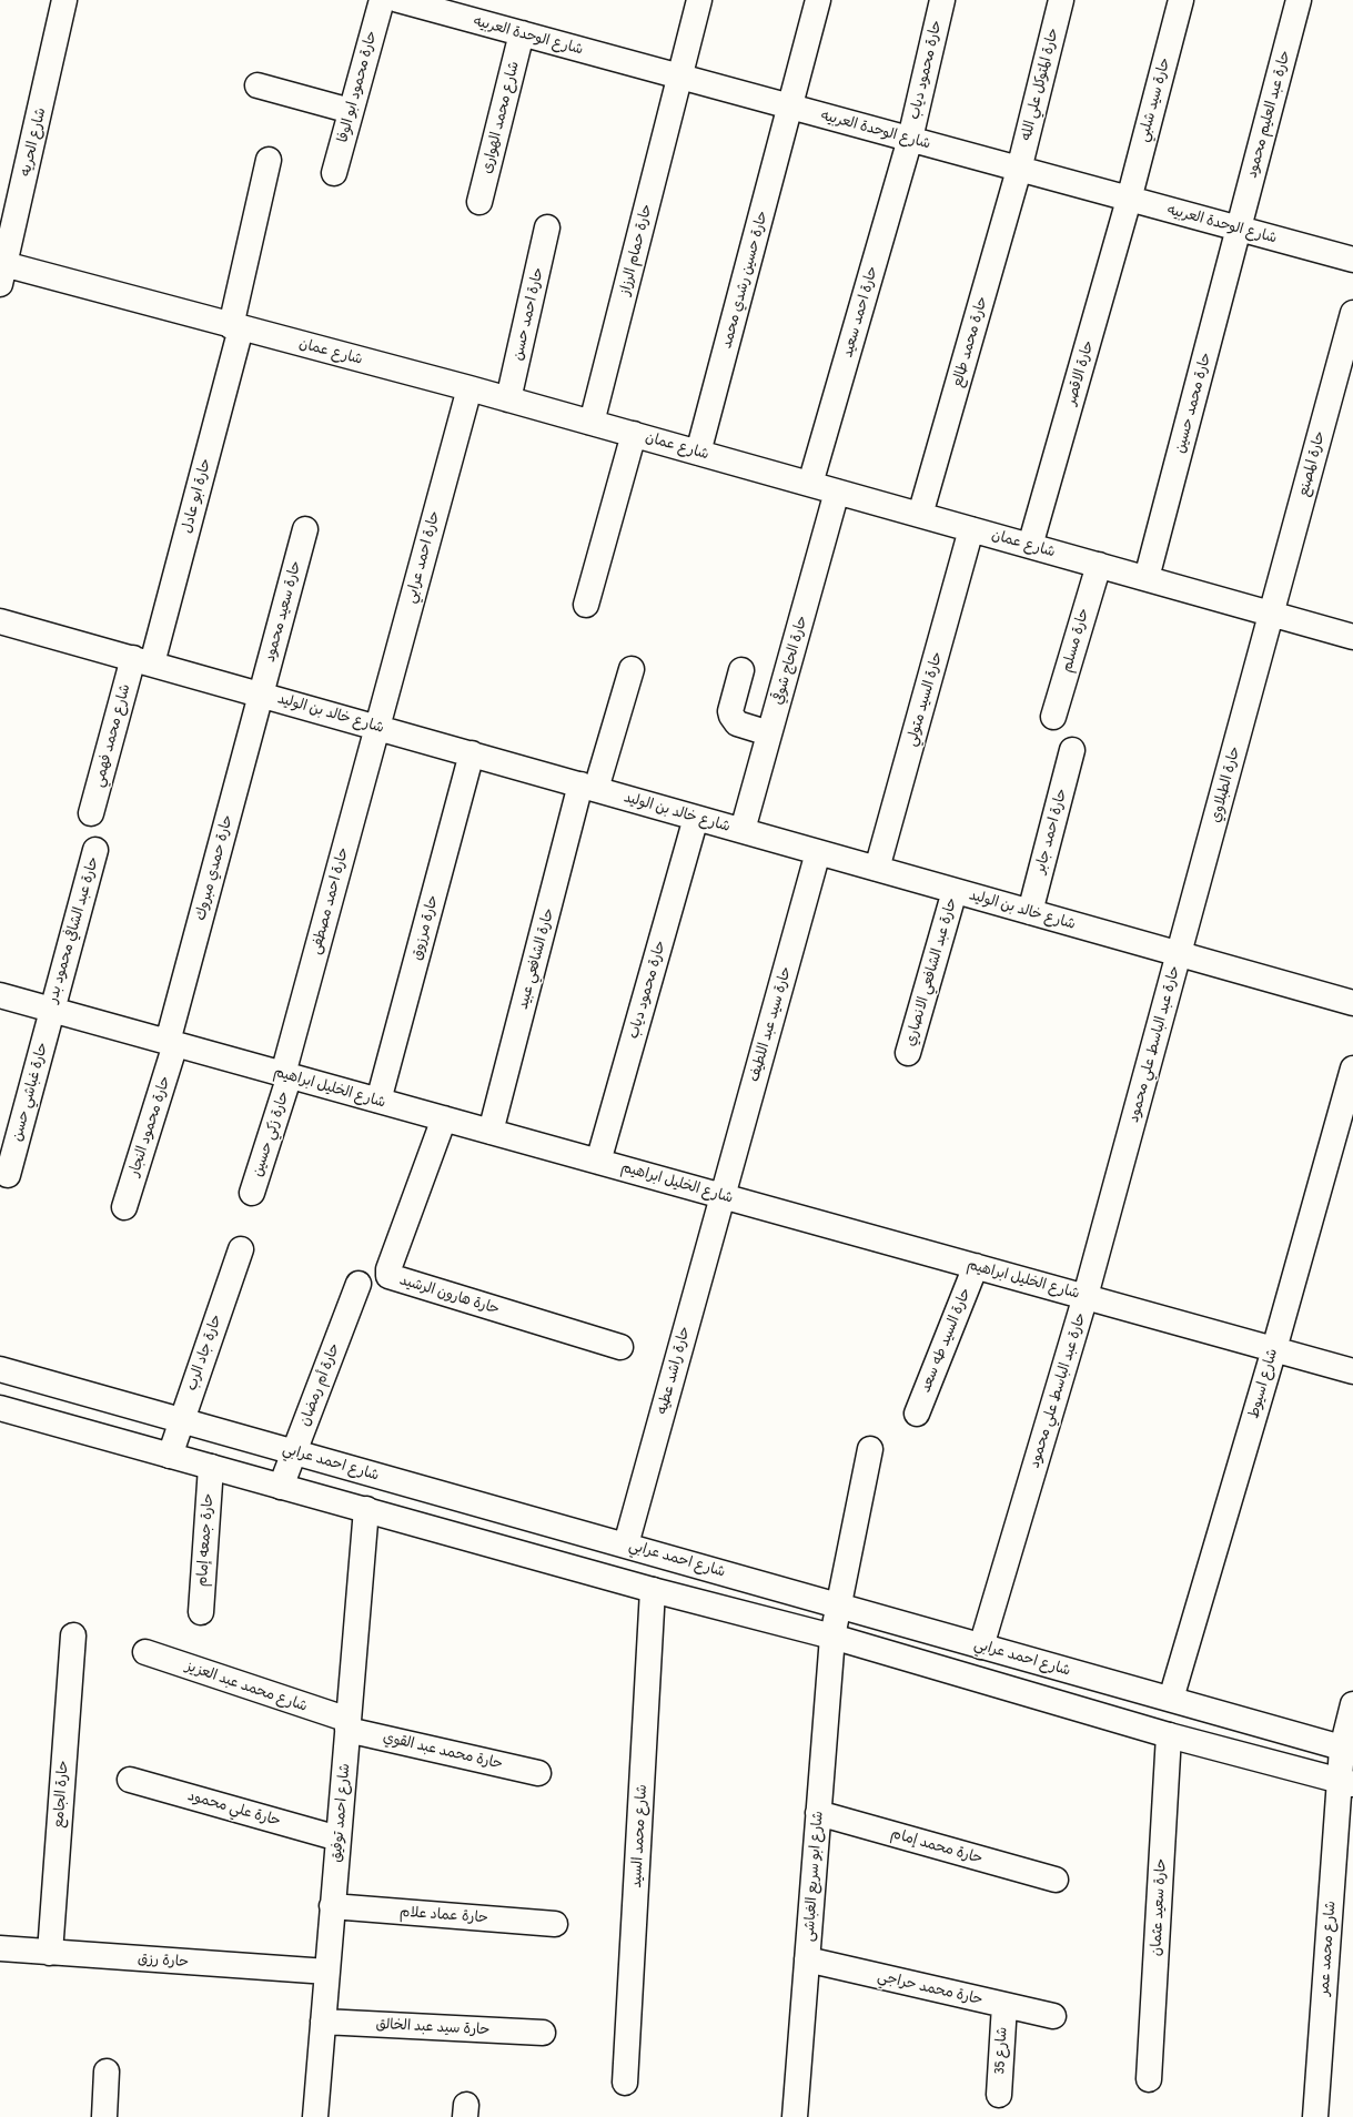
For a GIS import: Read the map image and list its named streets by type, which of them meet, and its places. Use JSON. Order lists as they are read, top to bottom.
{
  "streets": {
    "street": [
      "شارع الوحدة العربيه",
      "حارة محمود دياب",
      "حارة المتوكل علي الله",
      "حارة محمود ابو الوفا",
      "حارة سيد شلبي",
      "حارة عبد العليم محمود",
      "شارع محمد الهوارى",
      "شارع الحريه",
      "حارة حمام الرزاز",
      "حارة حسين رشدي محمد",
      "حارة احمد سعيد",
      "حارة احمد حسن",
      "حارة محمد طالع",
      "شارع عمان",
      "حارة الاقصر",
      "حارة محمد حسين",
      "حارة المصنع",
      "حارة ابو عادل",
      "حارة احمد عرابي",
      "حارة سعيد محمود",
      "حارة مسلم",
      "حارة الحاج شوقي",
      "حارة السيد متولي",
      "شارع خالد بن الوليد",
      "شارع محمد فهمي",
      "حارة الطبلاوي",
      "حارة احمد جابر",
      "حارة حمدي مبروك",
      "حارة احمد مصطفى",
      "حارة مرزوق",
      "حارة عبد الشافي محمود بدر",
      "حارة الشافعي عبيد",
      "حارة عبد الشافعي الانصاري",
      "حارة سيد عبد اللطيف",
      "حارة عبد الباسط علي محمود",
      "شارع الخليل ابراهيم",
      "حارة غباشي حسن",
      "حارة محمود النجار",
      "حارة زكي حسين",
      "حارة هارون الرشيد",
      "حارة السيد طه سعد",
      "حارة جاد الرب",
      "حارة راشد عطيه",
      "شارع اسيوط",
      "حارة أم رمضان",
      "شارع احمد عرابي",
      "حارة جمعه إمام",
      "شارع محمد عبد العزيز",
      "حارة محمد عبد القوي",
      "حارة الجامع",
      "حارة علي محمود",
      "شارع احمد توفيق",
      "شارع محمد السيد",
      "حارة محمد إمام",
      "شارع ابو سريع الغباشى",
      "حارة سعيد عثمان",
      "حارة عماد علام",
      "شارع محمد عمر",
      "حارة رزق",
      "حارة محمد حراجي",
      "حارة سيد عبد الخالق",
      "شارع 35"
    ]
  },
  "crossings": [
    ["شارع الوحدة العربيه", "حارة محمود دياب"],
    ["شارع الوحدة العربيه", "حارة المتوكل علي الله"],
    ["شارع الوحدة العربيه", "حارة سيد شلبي"],
    ["شارع الوحدة العربيه", "حارة عبد العليم محمود"],
    ["شارع الوحدة العربيه", "شارع محمد الهوارى"],
    ["شارع الوحدة العربيه", "حارة حمام الرزاز"],
    ["شارع الوحدة العربيه", "حارة حسين رشدي محمد"],
    ["شارع الوحدة العربيه", "حارة احمد سعيد"],
    ["شارع الوحدة العربيه", "حارة محمد طالع"],
    ["شارع الوحدة العربيه", "حارة الاقصر"],
    ["شارع الوحدة العربيه", "حارة محمد حسين"],
    ["حارة محمود دياب", "حارة احمد سعيد"],
    ["حارة محمود دياب", "شارع خالد بن الوليد"],
    ["حارة محمود دياب", "شارع الخليل ابراهيم"],
    ["حارة المتوكل علي الله", "حارة محمد طالع"],
    ["حارة سيد شلبي", "حارة الاقصر"],
    ["حارة عبد العليم محمود", "حارة محمد حسين"],
    ["شارع الحريه", "شارع عمان"],
    ["حارة حمام الرزاز", "شارع عمان"],
    ["حارة حسين رشدي محمد", "شارع عمان"],
    ["حارة احمد سعيد", "شارع عمان"],
    ["حارة احمد حسن", "شارع عمان"],
    ["حارة محمد طالع", "شارع عمان"],
    ["شارع عمان", "حارة الاقصر"],
    ["شارع عمان", "حارة محمد حسين"],
    ["شارع عمان", "حارة المصنع"],
    ["شارع عمان", "حارة ابو عادل"],
    ["شارع عمان", "حارة احمد عرابي"],
    ["شارع عمان", "حارة مسلم"],
    ["شارع عمان", "حارة الحاج شوقي"],
    ["شارع عمان", "حارة السيد متولي"],
    ["شارع عمان", "حارة الطبلاوي"],
    ["حارة المصنع", "حارة الطبلاوي"],
    ["حارة ابو عادل", "شارع خالد بن الوليد"],
    ["حارة ابو عادل", "شارع محمد فهمي"],
    ["حارة احمد عرابي", "شارع خالد بن الوليد"],
    ["حارة احمد عرابي", "حارة احمد مصطفى"],
    ["حارة سعيد محمود", "شارع خالد بن الوليد"],
    ["حارة سعيد محمود", "حارة حمدي مبروك"],
    ["حارة الحاج شوقي", "شارع خالد بن الوليد"],
    ["حارة السيد متولي", "شارع خالد بن الوليد"],
    ["شارع خالد بن الوليد", "شارع محمد فهمي"],
    ["شارع خالد بن الوليد", "حارة الطبلاوي"],
    ["شارع خالد بن الوليد", "حارة احمد جابر"],
    ["شارع خالد بن الوليد", "حارة حمدي مبروك"],
    ["شارع خالد بن الوليد", "حارة احمد مصطفى"],
    ["شارع خالد بن الوليد", "حارة مرزوق"],
    ["شارع خالد بن الوليد", "حارة الشافعي عبيد"],
    ["شارع خالد بن الوليد", "حارة عبد الشافعي الانصاري"],
    ["شارع خالد بن الوليد", "حارة سيد عبد اللطيف"],
    ["شارع خالد بن الوليد", "حارة عبد الباسط علي محمود"],
    ["حارة الطبلاوي", "حارة عبد الباسط علي محمود"],
    ["حارة حمدي مبروك", "شارع الخليل ابراهيم"],
    ["حارة حمدي مبروك", "حارة محمود النجار"],
    ["حارة احمد مصطفى", "شارع الخليل ابراهيم"],
    ["حارة احمد مصطفى", "حارة زكي حسين"],
    ["حارة مرزوق", "شارع الخليل ابراهيم"],
    ["حارة عبد الشافي محمود بدر", "شارع الخليل ابراهيم"],
    ["حارة عبد الشافي محمود بدر", "حارة غباشي حسن"],
    ["حارة الشافعي عبيد", "شارع الخليل ابراهيم"],
    ["حارة سيد عبد اللطيف", "شارع الخليل ابراهيم"],
    ["حارة سيد عبد اللطيف", "حارة راشد عطيه"],
    ["حارة عبد الباسط علي محمود", "شارع الخليل ابراهيم"],
    ["حارة عبد الباسط علي محمود", "شارع احمد عرابي"],
    ["شارع الخليل ابراهيم", "حارة غباشي حسن"],
    ["شارع الخليل ابراهيم", "حارة محمود النجار"],
    ["شارع الخليل ابراهيم", "حارة زكي حسين"],
    ["شارع الخليل ابراهيم", "حارة هارون الرشيد"],
    ["شارع الخليل ابراهيم", "حارة السيد طه سعد"],
    ["شارع الخليل ابراهيم", "حارة راشد عطيه"],
    ["شارع الخليل ابراهيم", "شارع اسيوط"],
    ["حارة جاد الرب", "شارع احمد عرابي"],
    ["حارة راشد عطيه", "شارع احمد عرابي"],
    ["شارع اسيوط", "شارع احمد عرابي"],
    ["حارة أم رمضان", "شارع احمد عرابي"],
    ["شارع احمد عرابي", "شارع ابو سريع الغباشى"],
    ["شارع احمد عرابي", "شارع محمد عمر"],
    ["شارع محمد عبد العزيز", "حارة محمد عبد القوي"],
    ["شارع محمد عبد العزيز", "شارع احمد توفيق"],
    ["حارة محمد عبد القوي", "شارع احمد توفيق"],
    ["حارة الجامع", "حارة رزق"],
    ["حارة علي محمود", "شارع احمد توفيق"],
    ["شارع احمد توفيق", "حارة عماد علام"],
    ["شارع احمد توفيق", "حارة رزق"],
    ["شارع احمد توفيق", "حارة سيد عبد الخالق"],
    ["حارة محمد إمام", "شارع ابو سريع الغباشى"],
    ["شارع ابو سريع الغباشى", "حارة محمد حراجي"],
    ["حارة محمد حراجي", "شارع 35"]
  ]
}
